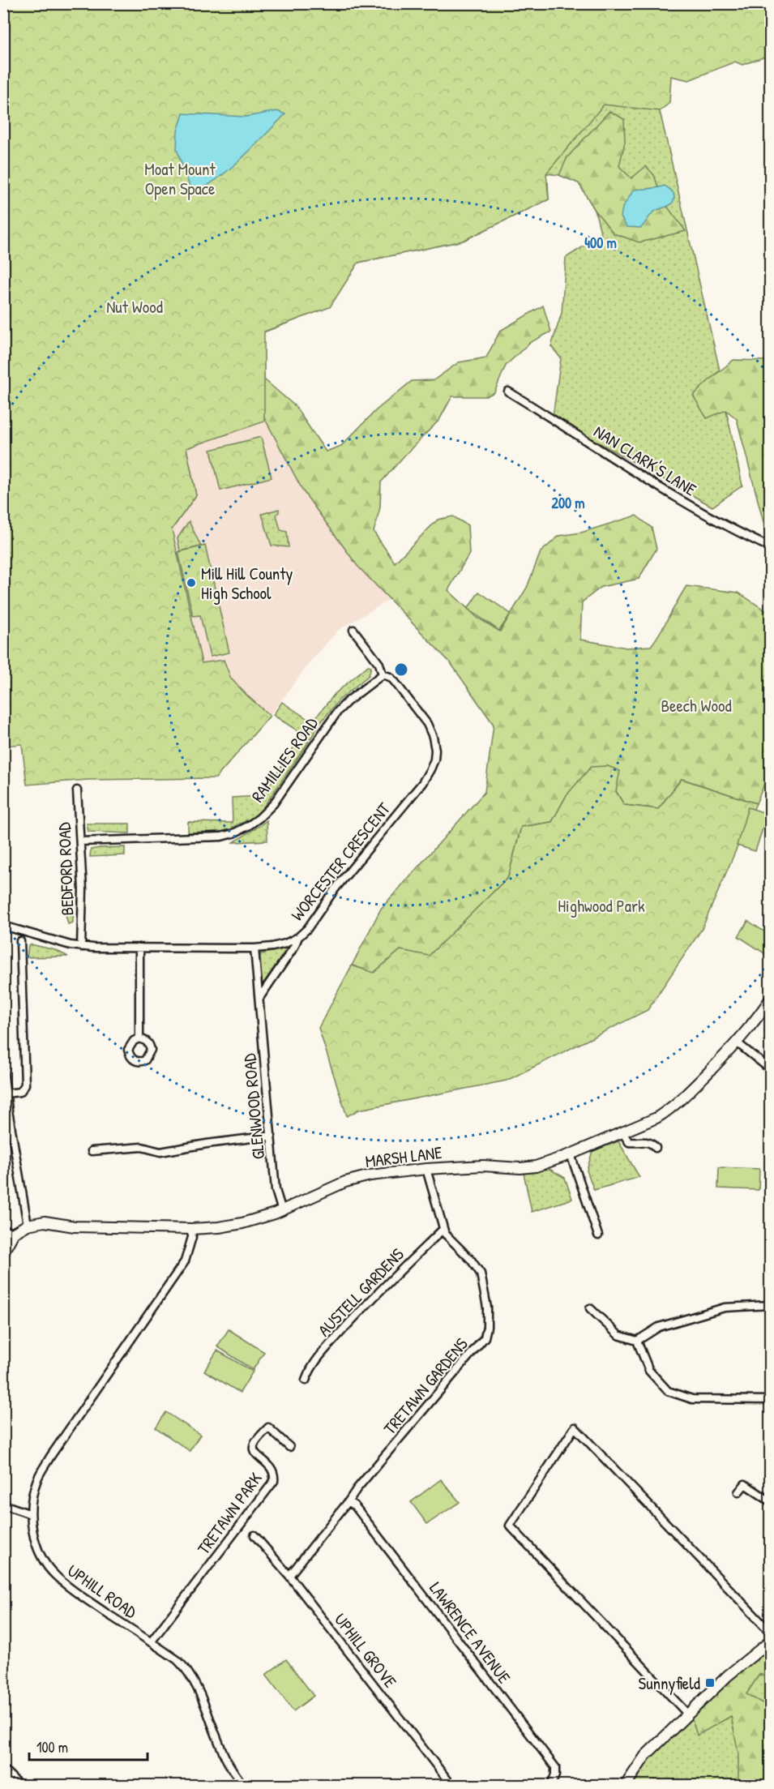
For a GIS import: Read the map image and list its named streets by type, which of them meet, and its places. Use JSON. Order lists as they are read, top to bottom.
{
  "streets": {
    "main road": ["MARSH LANE"],
    "street": [
      "NAN CLARK'S LANE",
      "RAMILLIES ROAD",
      "WORCESTER CRESCENT",
      "BEDFORD ROAD",
      "GLENWOOD ROAD",
      "AUSTELL GARDENS",
      "TRETAWN GARDENS",
      "TRETAWN PARK",
      "UPHILL ROAD",
      "LAWRENCE AVENUE",
      "UPHILL GROVE"
    ]
  },
  "crossings": [
    ["RAMILLIES ROAD", "WORCESTER CRESCENT"],
    ["RAMILLIES ROAD", "BEDFORD ROAD"],
    ["WORCESTER CRESCENT", "BEDFORD ROAD"],
    ["WORCESTER CRESCENT", "GLENWOOD ROAD"],
    ["GLENWOOD ROAD", "MARSH LANE"],
    ["MARSH LANE", "TRETAWN GARDENS"],
    ["MARSH LANE", "UPHILL ROAD"],
    ["AUSTELL GARDENS", "TRETAWN GARDENS"],
    ["TRETAWN GARDENS", "LAWRENCE AVENUE"],
    ["TRETAWN GARDENS", "UPHILL GROVE"],
    ["TRETAWN PARK", "UPHILL ROAD"]
  ],
  "parks": [
    "Moat Mount Open Space",
    "Nut Wood",
    "Beech Wood",
    "Highwood Park"
  ],
  "places": {
    "other": ["Mill Hill County High School"],
    "transit": ["Sunnyfield"]
  },
  "scale_bar": "100 m",
  "rings": ["400 m", "200 m"]
}
